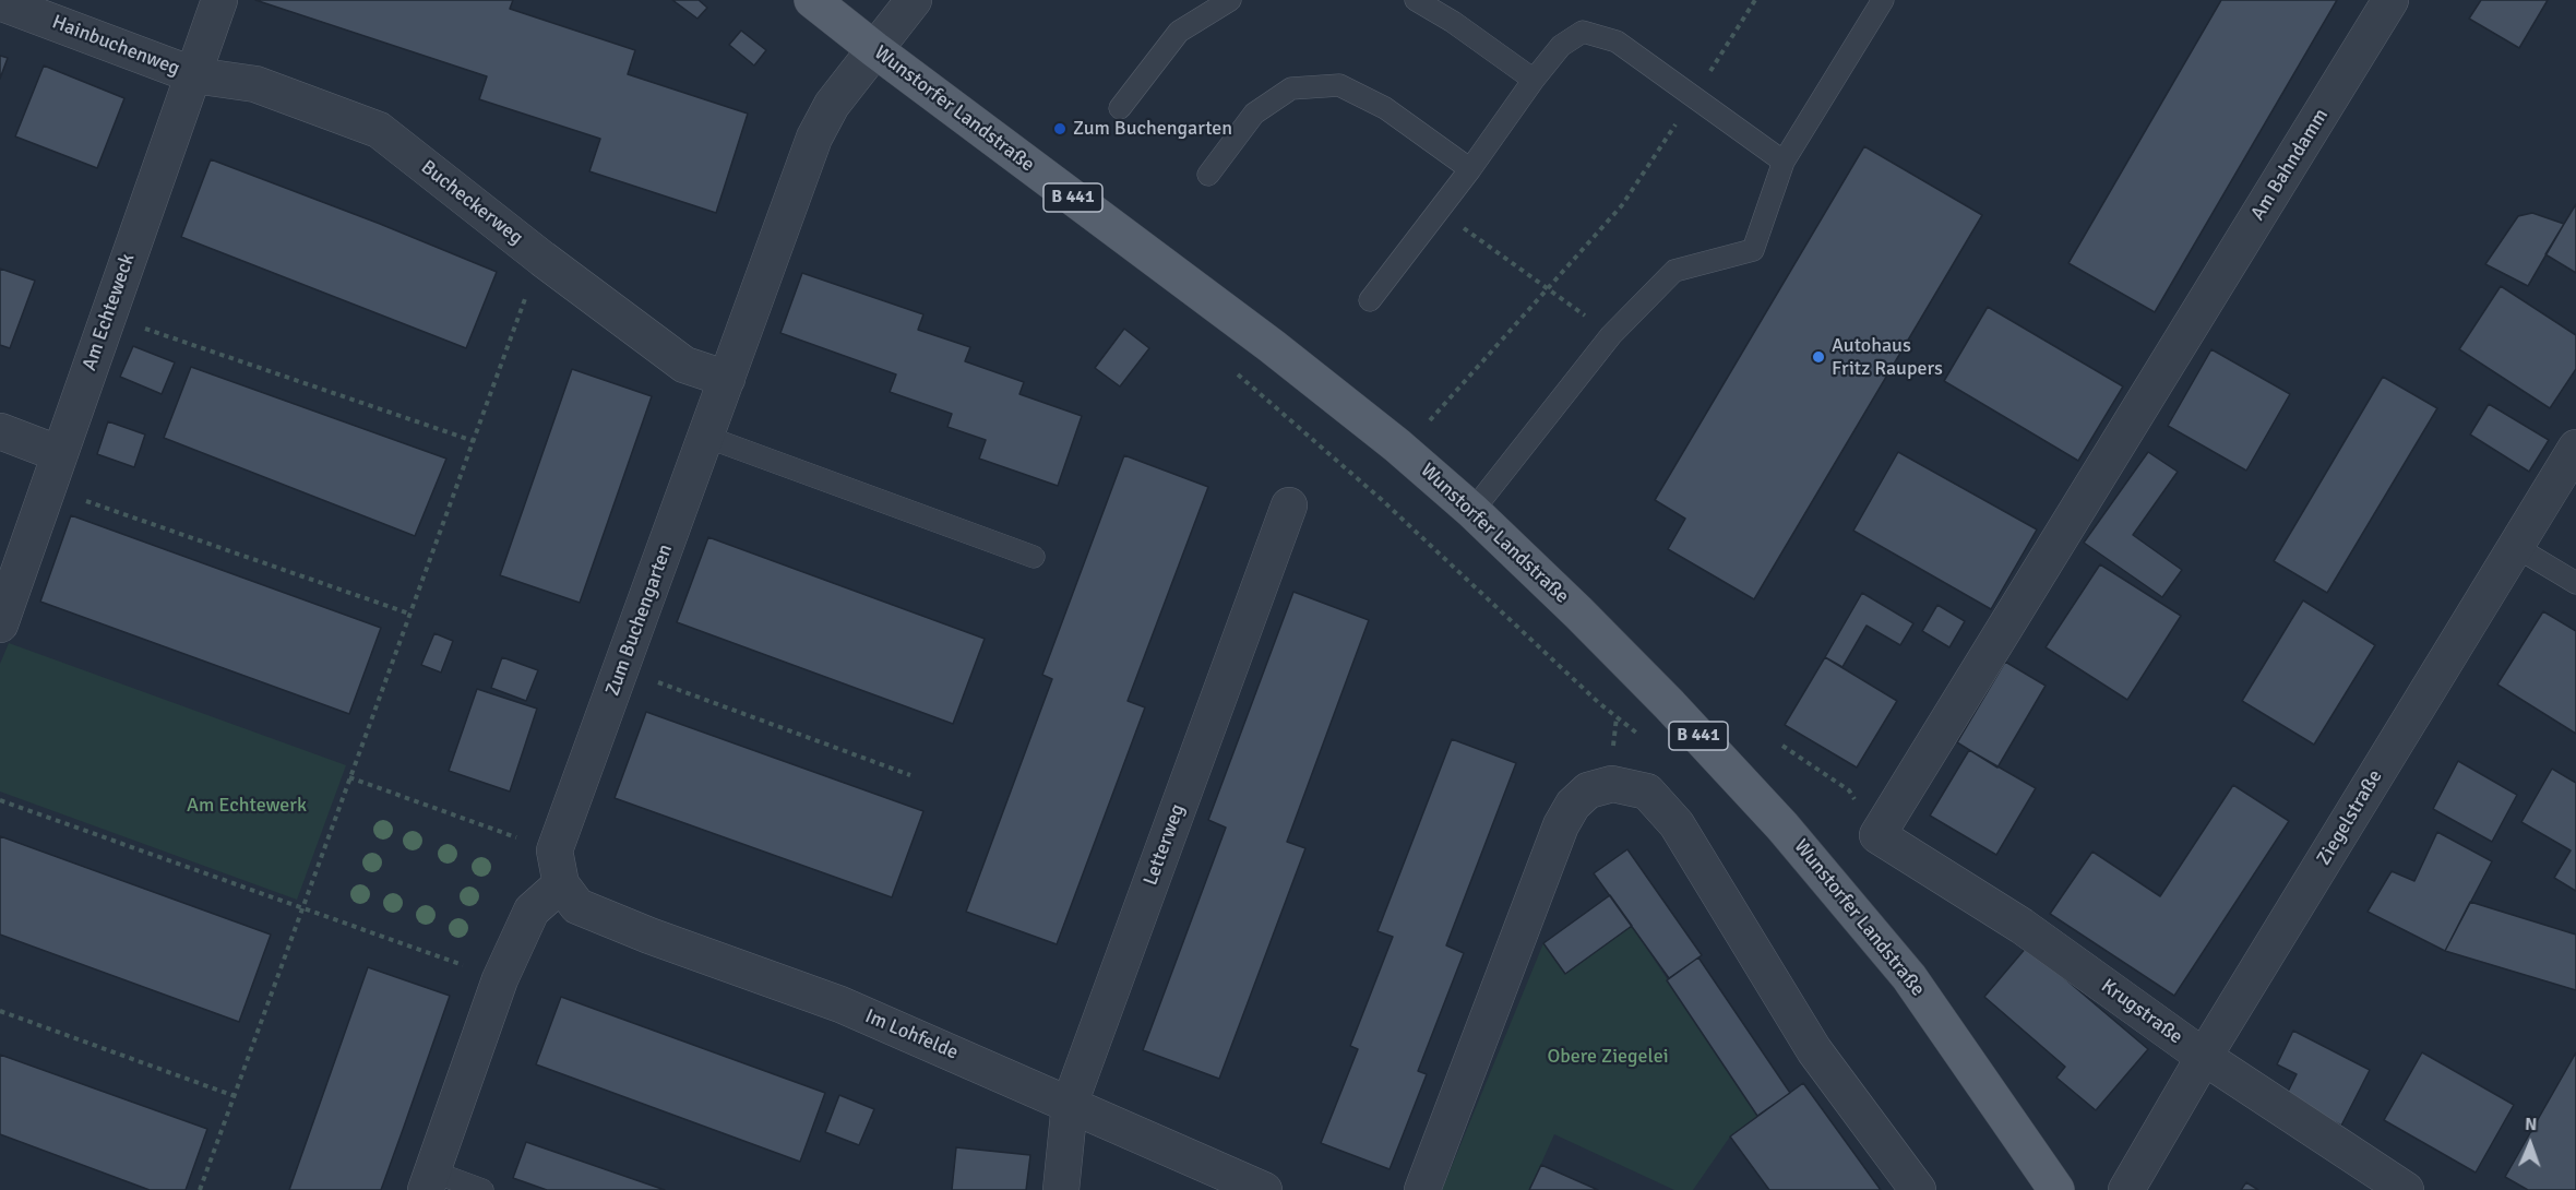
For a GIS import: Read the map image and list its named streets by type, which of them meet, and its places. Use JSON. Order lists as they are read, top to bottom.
{
  "streets": {
    "main road": ["Wunstorfer Landstraße", "B 441"],
    "street": [
      "Hainbuchenweg",
      "Am Bahndamm",
      "Bucheckerweg",
      "Am Echteweck",
      "Zum Buchengarten",
      "Ziegelstraße",
      "Letterweg",
      "Krugstraße",
      "Im Lohfelde"
    ]
  },
  "crossings": [
    ["Hainbuchenweg", "Bucheckerweg"],
    ["Hainbuchenweg", "Am Echteweck"],
    ["Wunstorfer Landstraße", "Zum Buchengarten"],
    ["Am Bahndamm", "Krugstraße"],
    ["Bucheckerweg", "Am Echteweck"],
    ["Bucheckerweg", "Zum Buchengarten"],
    ["Zum Buchengarten", "Im Lohfelde"],
    ["Ziegelstraße", "Krugstraße"],
    ["Letterweg", "Im Lohfelde"]
  ],
  "parks": ["Am Echtewerk", "Obere Ziegelei"],
  "places": ["Zum Buchengarten", "Autohaus Fritz Raupers"],
  "north": "top"
}
